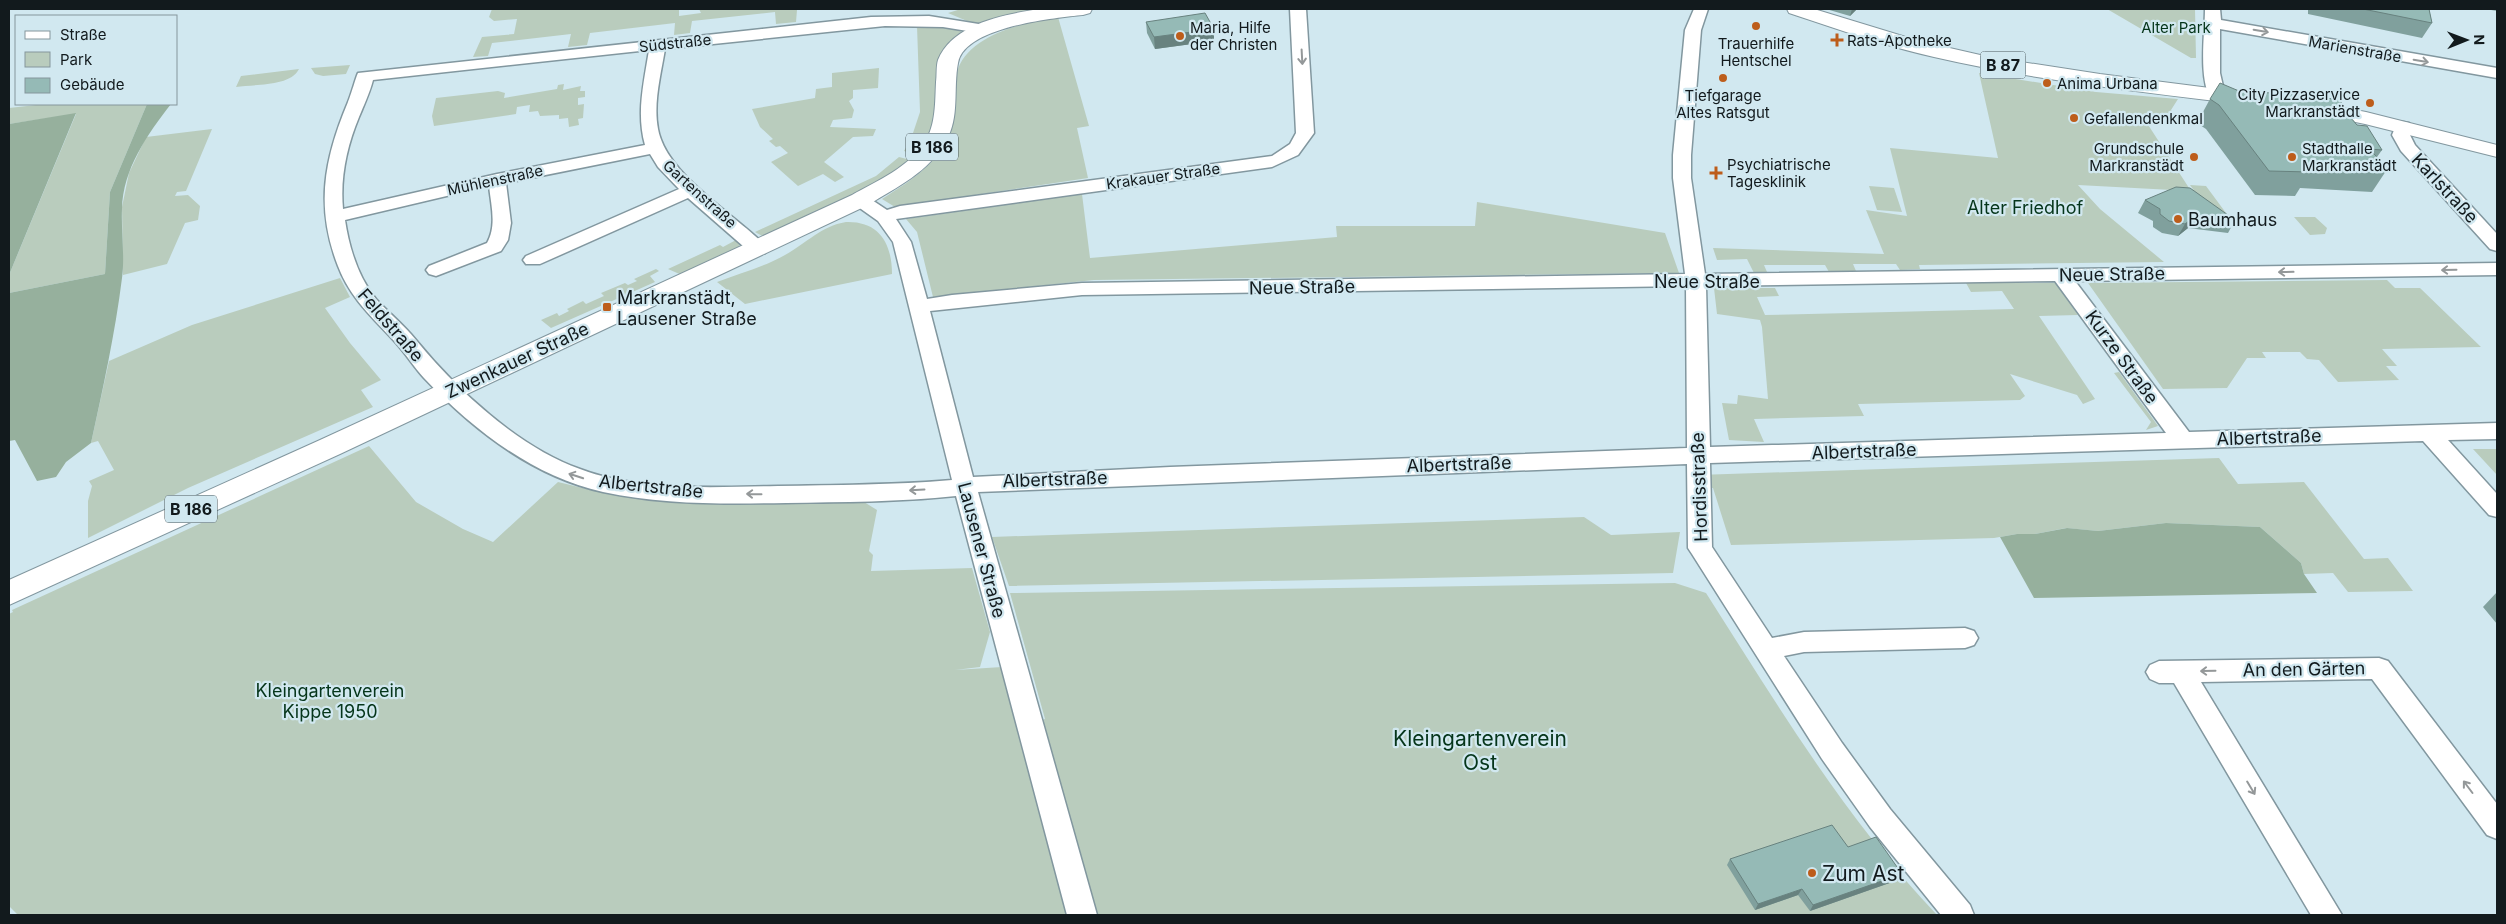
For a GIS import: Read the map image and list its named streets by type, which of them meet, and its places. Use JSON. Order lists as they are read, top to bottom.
{
  "streets": {
    "main road": ["B 87", "B 186", "Zwenkauer Straße"],
    "street": [
      "Südstraße",
      "Marienstraße",
      "Krakauer Straße",
      "Mühlenstraße",
      "Karlstraße",
      "Gartenstraße",
      "Neue Straße",
      "Feldstraße",
      "Kurze Straße",
      "Albertstraße",
      "Hordisstraße",
      "Lausener Straße",
      "An den Gärten"
    ]
  },
  "crossings": [
    ["Südstraße", "Gartenstraße"],
    ["Südstraße", "Feldstraße"],
    ["Südstraße", "Zwenkauer Straße"],
    ["B 87", "Karlstraße"],
    ["Krakauer Straße", "Lausener Straße"],
    ["Mühlenstraße", "Gartenstraße"],
    ["Mühlenstraße", "Feldstraße"],
    ["Gartenstraße", "Zwenkauer Straße"],
    ["Neue Straße", "Kurze Straße"],
    ["Neue Straße", "Hordisstraße"],
    ["Neue Straße", "Lausener Straße"],
    ["Feldstraße", "Zwenkauer Straße"],
    ["Feldstraße", "Albertstraße"],
    ["Kurze Straße", "Albertstraße"],
    ["Zwenkauer Straße", "Albertstraße"],
    ["Zwenkauer Straße", "Lausener Straße"],
    ["Albertstraße", "Hordisstraße"],
    ["Albertstraße", "Lausener Straße"]
  ],
  "one_way": ["Marienstraße", "Krakauer Straße"],
  "parks": [
    "Alter Park",
    "Alter Friedhof",
    "Kleingartenverein Kippe 1950",
    "Kleingartenverein Ost"
  ],
  "places": {
    "other": [
      "Trauerhilfe Hentschel",
      "Maria, Hilfe der Christen",
      "Tiefgarage Altes Ratsgut",
      "Anima Urbana",
      "City Pizzaservice Markranstädt",
      "Gefallendenkmal",
      "Grundschule Markranstädt",
      "Stadthalle Markranstädt",
      "Baumhaus",
      "Zum Ast"
    ],
    "health": ["Rats-Apotheke", "Psychiatrische Tagesklinik"],
    "transit": ["Markranstädt, Lausener Straße"]
  },
  "legend": ["Straße", "Park", "Gebäude"],
  "north": "right"
}
